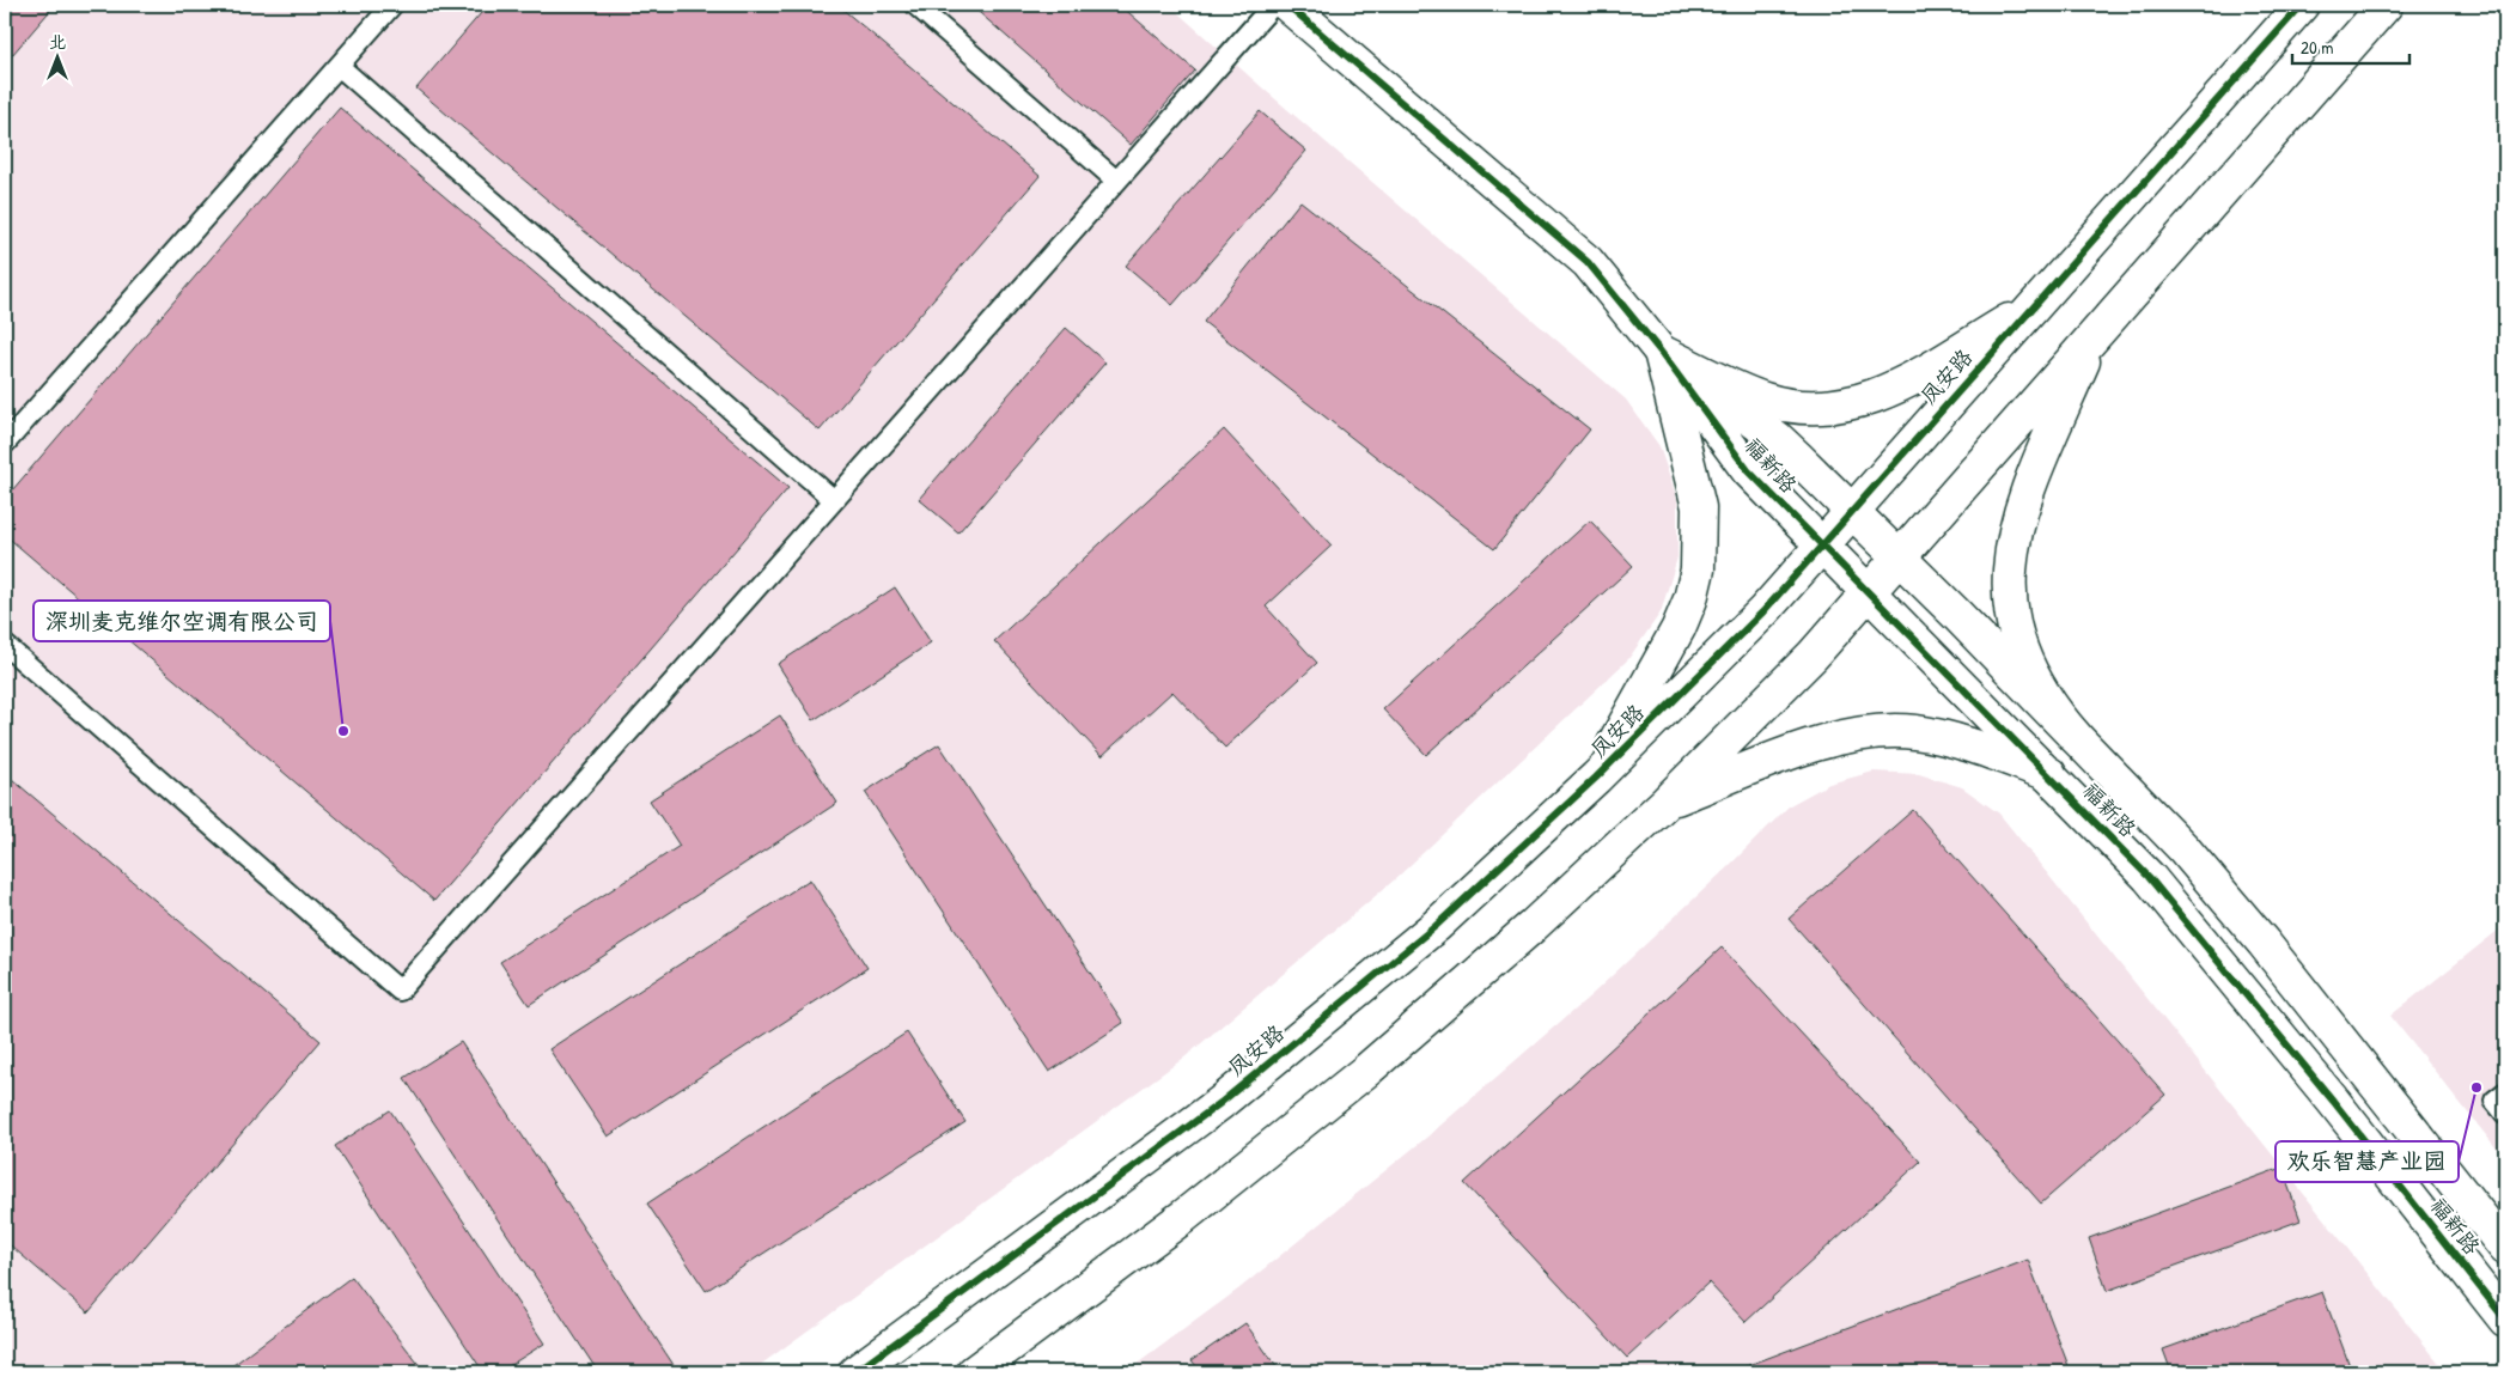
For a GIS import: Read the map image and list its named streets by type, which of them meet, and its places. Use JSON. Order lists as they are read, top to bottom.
{
  "streets": {
    "street": ["凤安路", "福新路"]
  },
  "crossings": [
    ["凤安路", "福新路"]
  ],
  "places": ["深圳麦克维尔空调有限公司", "欢乐智慧产业园"],
  "scale_bar": "20 m",
  "north": "top"
}
